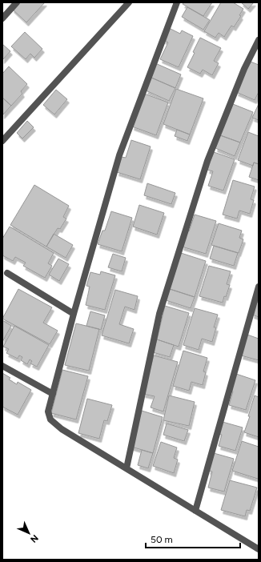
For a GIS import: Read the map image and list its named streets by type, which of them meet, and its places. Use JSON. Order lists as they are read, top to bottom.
{
  "scale_bar": "50 m",
  "north": "bottom right"
}
